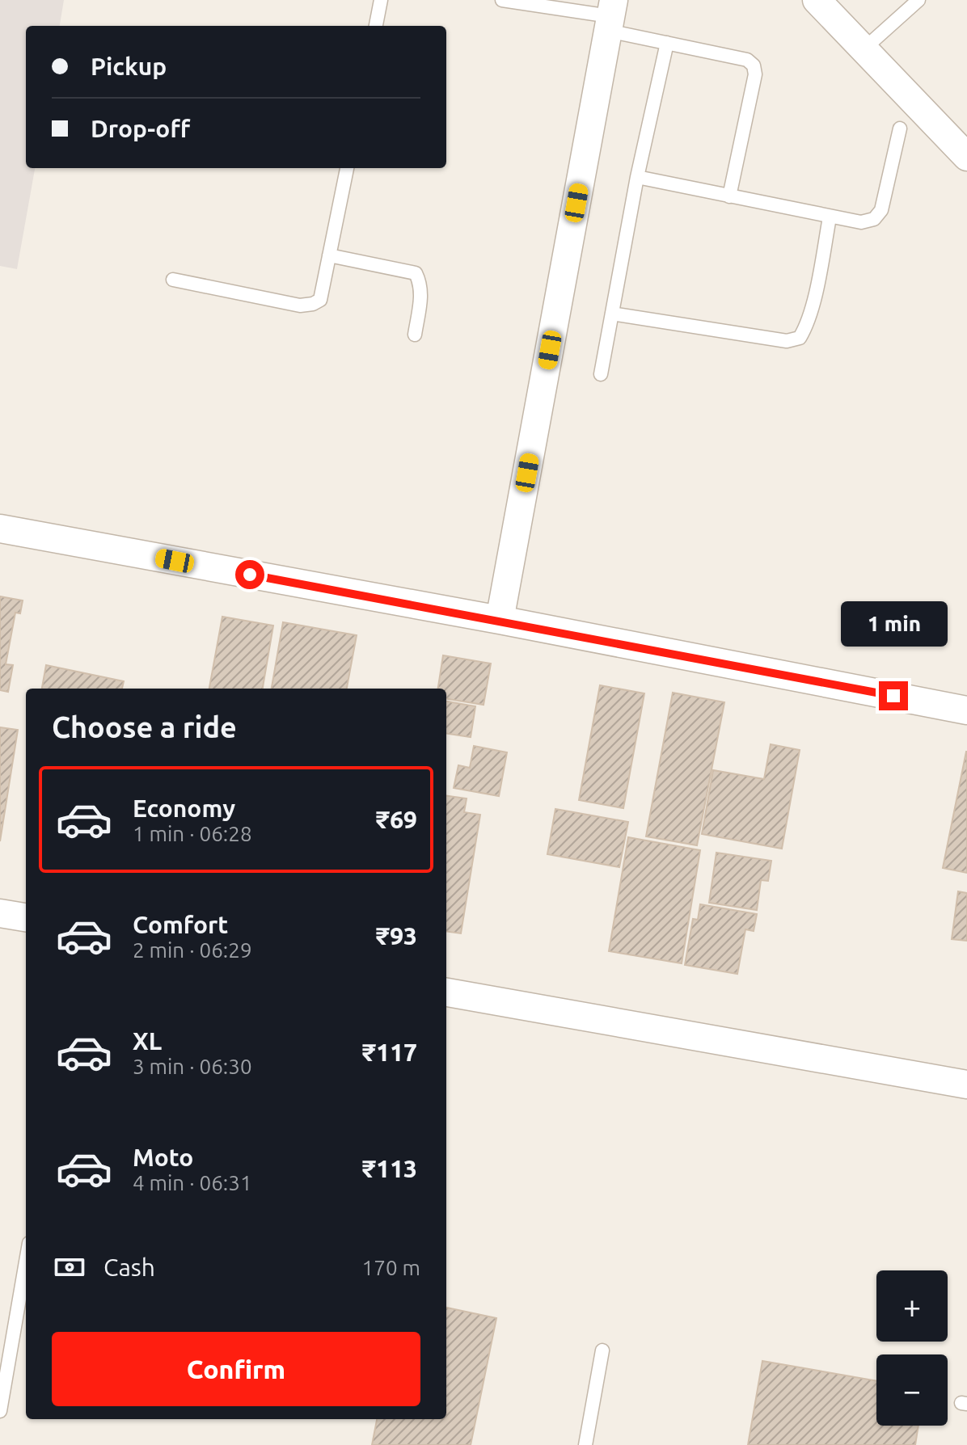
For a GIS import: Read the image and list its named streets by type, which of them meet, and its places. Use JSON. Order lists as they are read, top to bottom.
{
  "page": {
    "banner": ["Pickup", "Drop-off"],
    "bubble": "1 min",
    "heading": "Choose a ride",
    "list": [
      {
        "name": "Economy",
        "note": "1 min · 06:28",
        "value": "₹69"
      },
      {
        "name": "Comfort",
        "note": "2 min · 06:29",
        "value": "₹93"
      },
      {
        "name": "XL",
        "note": "3 min · 06:30",
        "value": "₹117"
      },
      {
        "name": "Moto",
        "note": "4 min · 06:31",
        "value": "₹113"
      }
    ],
    "pay": ["Cash", "170 m"],
    "map_buttons": ["+", "−"],
    "buttons": "Confirm"
  }
}
